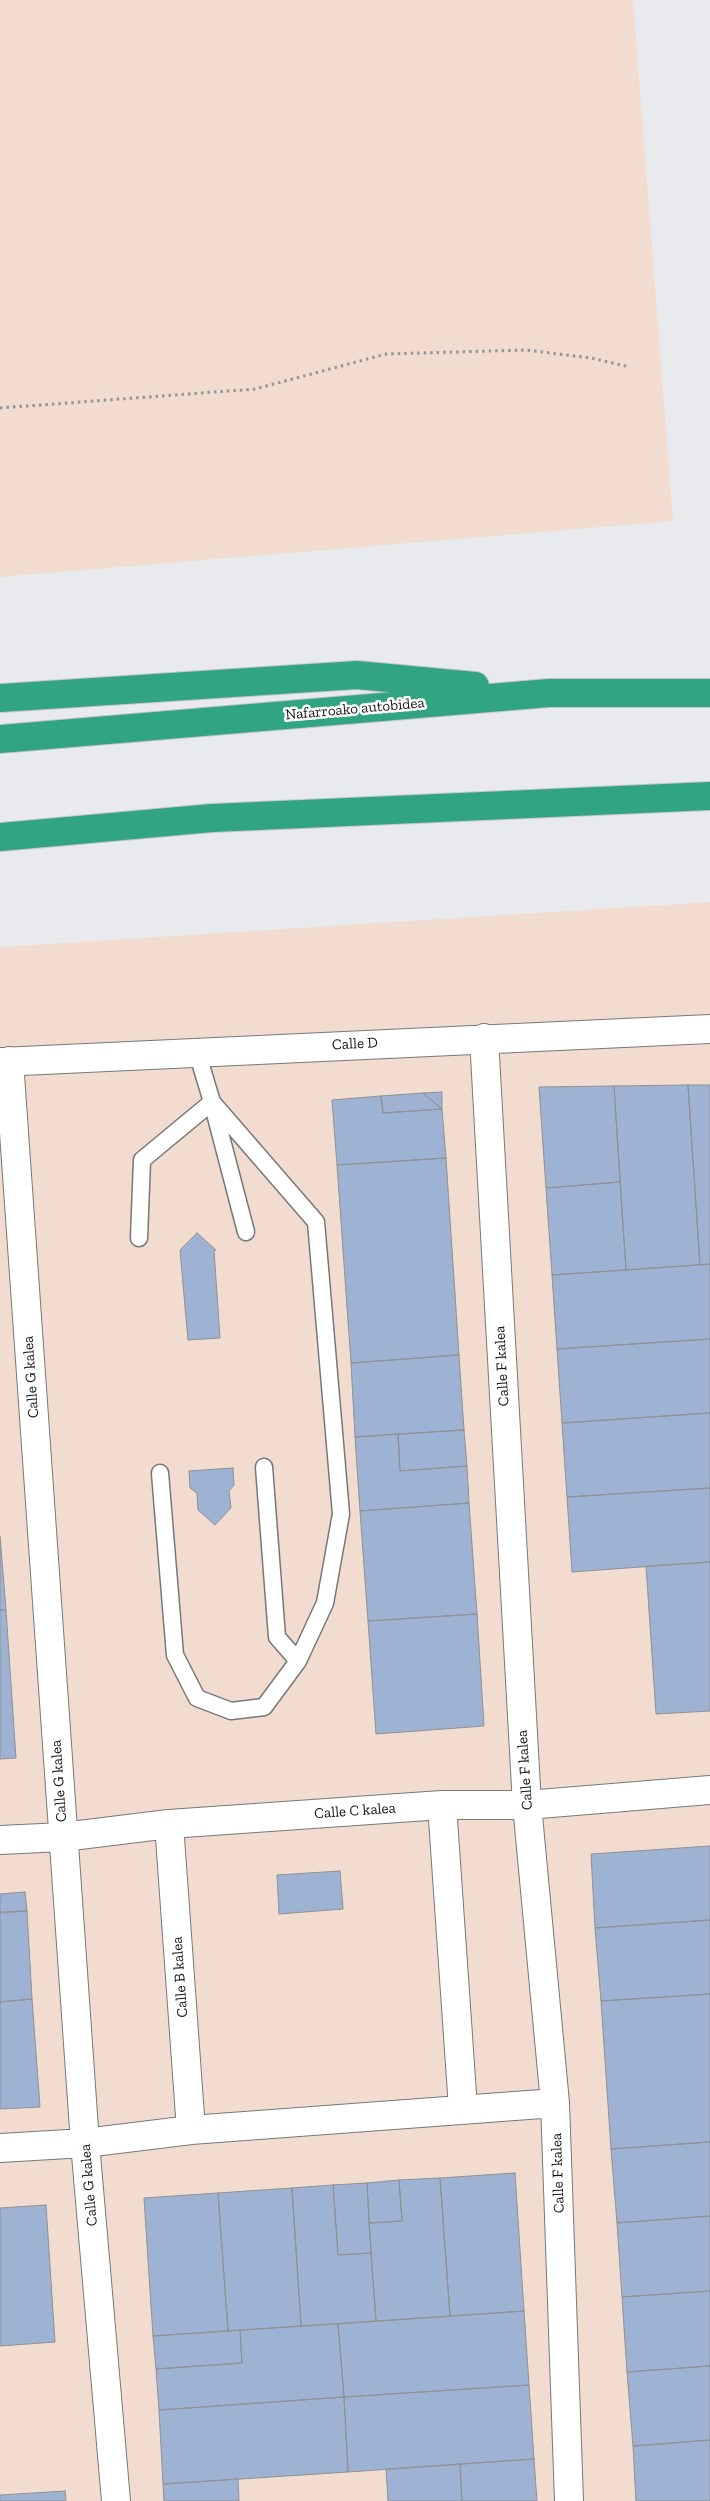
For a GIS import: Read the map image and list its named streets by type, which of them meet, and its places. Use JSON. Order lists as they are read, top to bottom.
{
  "streets": {
    "highway": ["Nafarroako autobidea"],
    "street": [
      "Calle D",
      "Calle F kalea",
      "Calle G kalea",
      "Calle C kalea",
      "Calle B kalea"
    ]
  },
  "crossings": [
    ["Calle D", "Calle F kalea"],
    ["Calle D", "Calle G kalea"],
    ["Calle F kalea", "Calle C kalea"],
    ["Calle G kalea", "Calle C kalea"],
    ["Calle C kalea", "Calle B kalea"]
  ]
}
